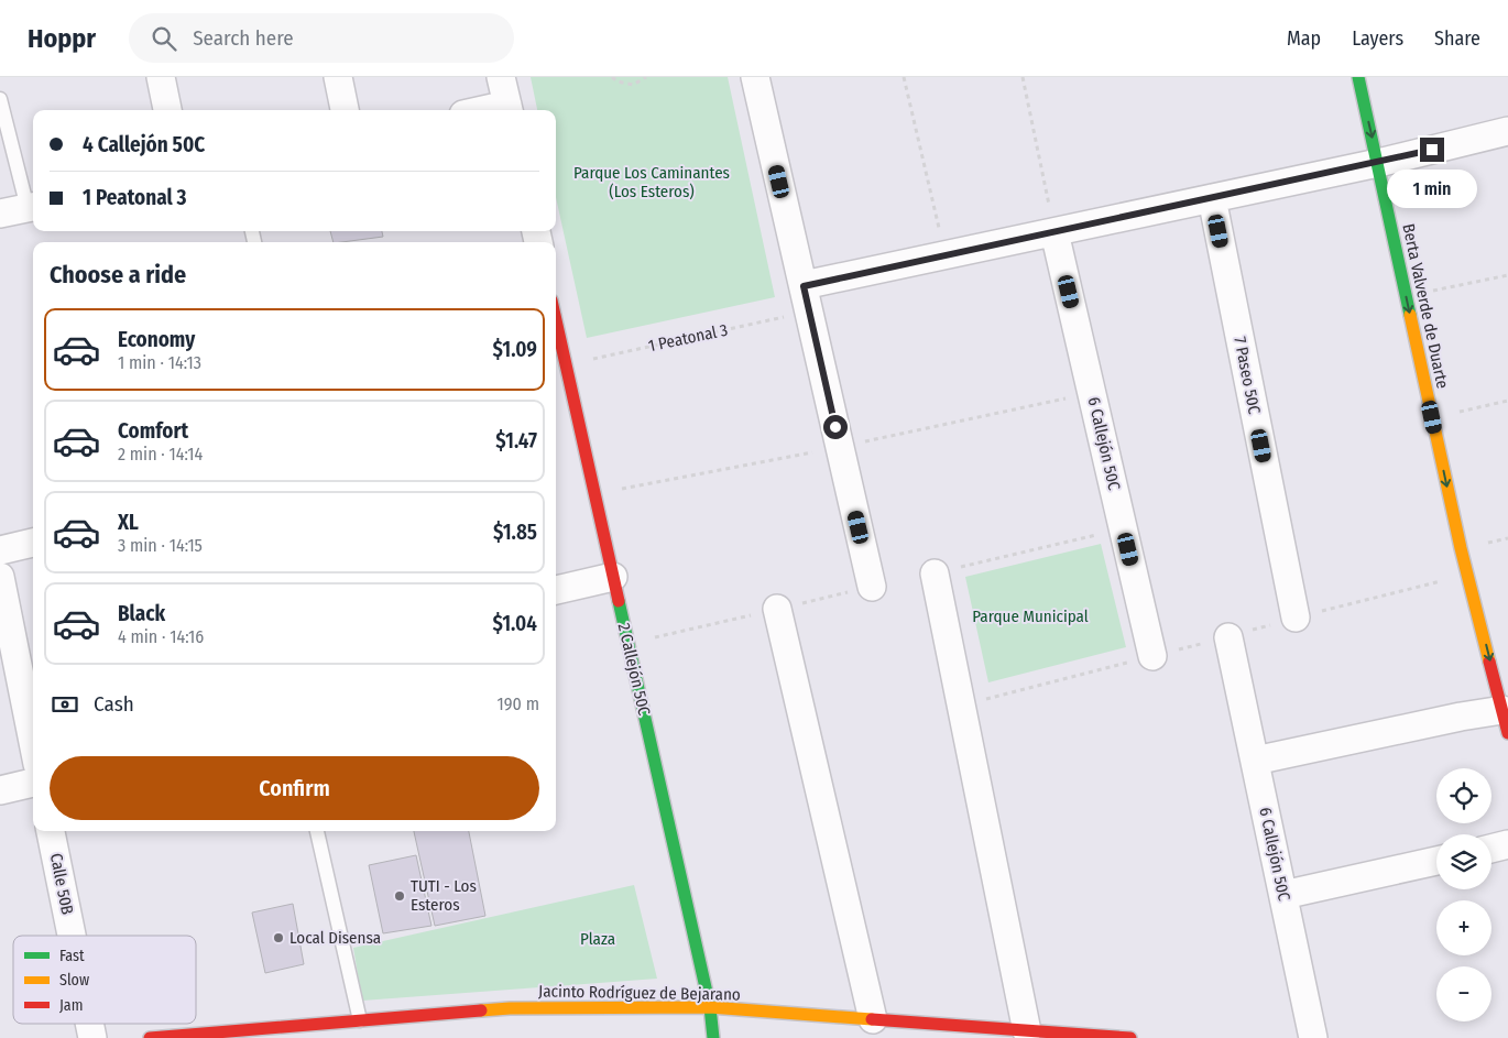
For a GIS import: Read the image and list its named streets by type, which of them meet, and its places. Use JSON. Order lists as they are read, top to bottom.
{
  "streets": {
    "street": [
      "Berta Valverde de Duarte",
      "7 Paseo 50C",
      "6 Callejón 50C",
      "2 Callejón 50C",
      "Calle 50B",
      "Jacinto Rodríguez de Bejarano"
    ],
    "path": ["1 Peatonal 3"]
  },
  "crossings": [
    ["1 Peatonal 3", "2 Callejón 50C"],
    ["2 Callejón 50C", "Jacinto Rodríguez de Bejarano"]
  ],
  "one_way": ["Berta Valverde de Duarte"],
  "parks": ["Parque Los Caminantes (Los Esteros)", "Parque Municipal", "Plaza"],
  "places": ["TUTI - Los Esteros", "Local Disensa"],
  "legend": ["Fast", "Slow", "Jam"],
  "page": {
    "header": "Hoppr",
    "search": "Search here",
    "nav": ["Map", "Layers", "Share"],
    "banner": ["4 Callejón 50C", "1 Peatonal 3"],
    "bubble": "1 min",
    "heading": "Choose a ride",
    "list": [
      {
        "name": "Economy",
        "note": "1 min · 14:13",
        "value": "$1.09"
      },
      {
        "name": "Comfort",
        "note": "2 min · 14:14",
        "value": "$1.47"
      },
      {
        "name": "XL",
        "note": "3 min · 14:15",
        "value": "$1.85"
      },
      {
        "name": "Black",
        "note": "4 min · 14:16",
        "value": "$1.04"
      }
    ],
    "pay": ["Cash", "190 m"],
    "buttons": "Confirm",
    "map_buttons": ["+", "−"]
  }
}
